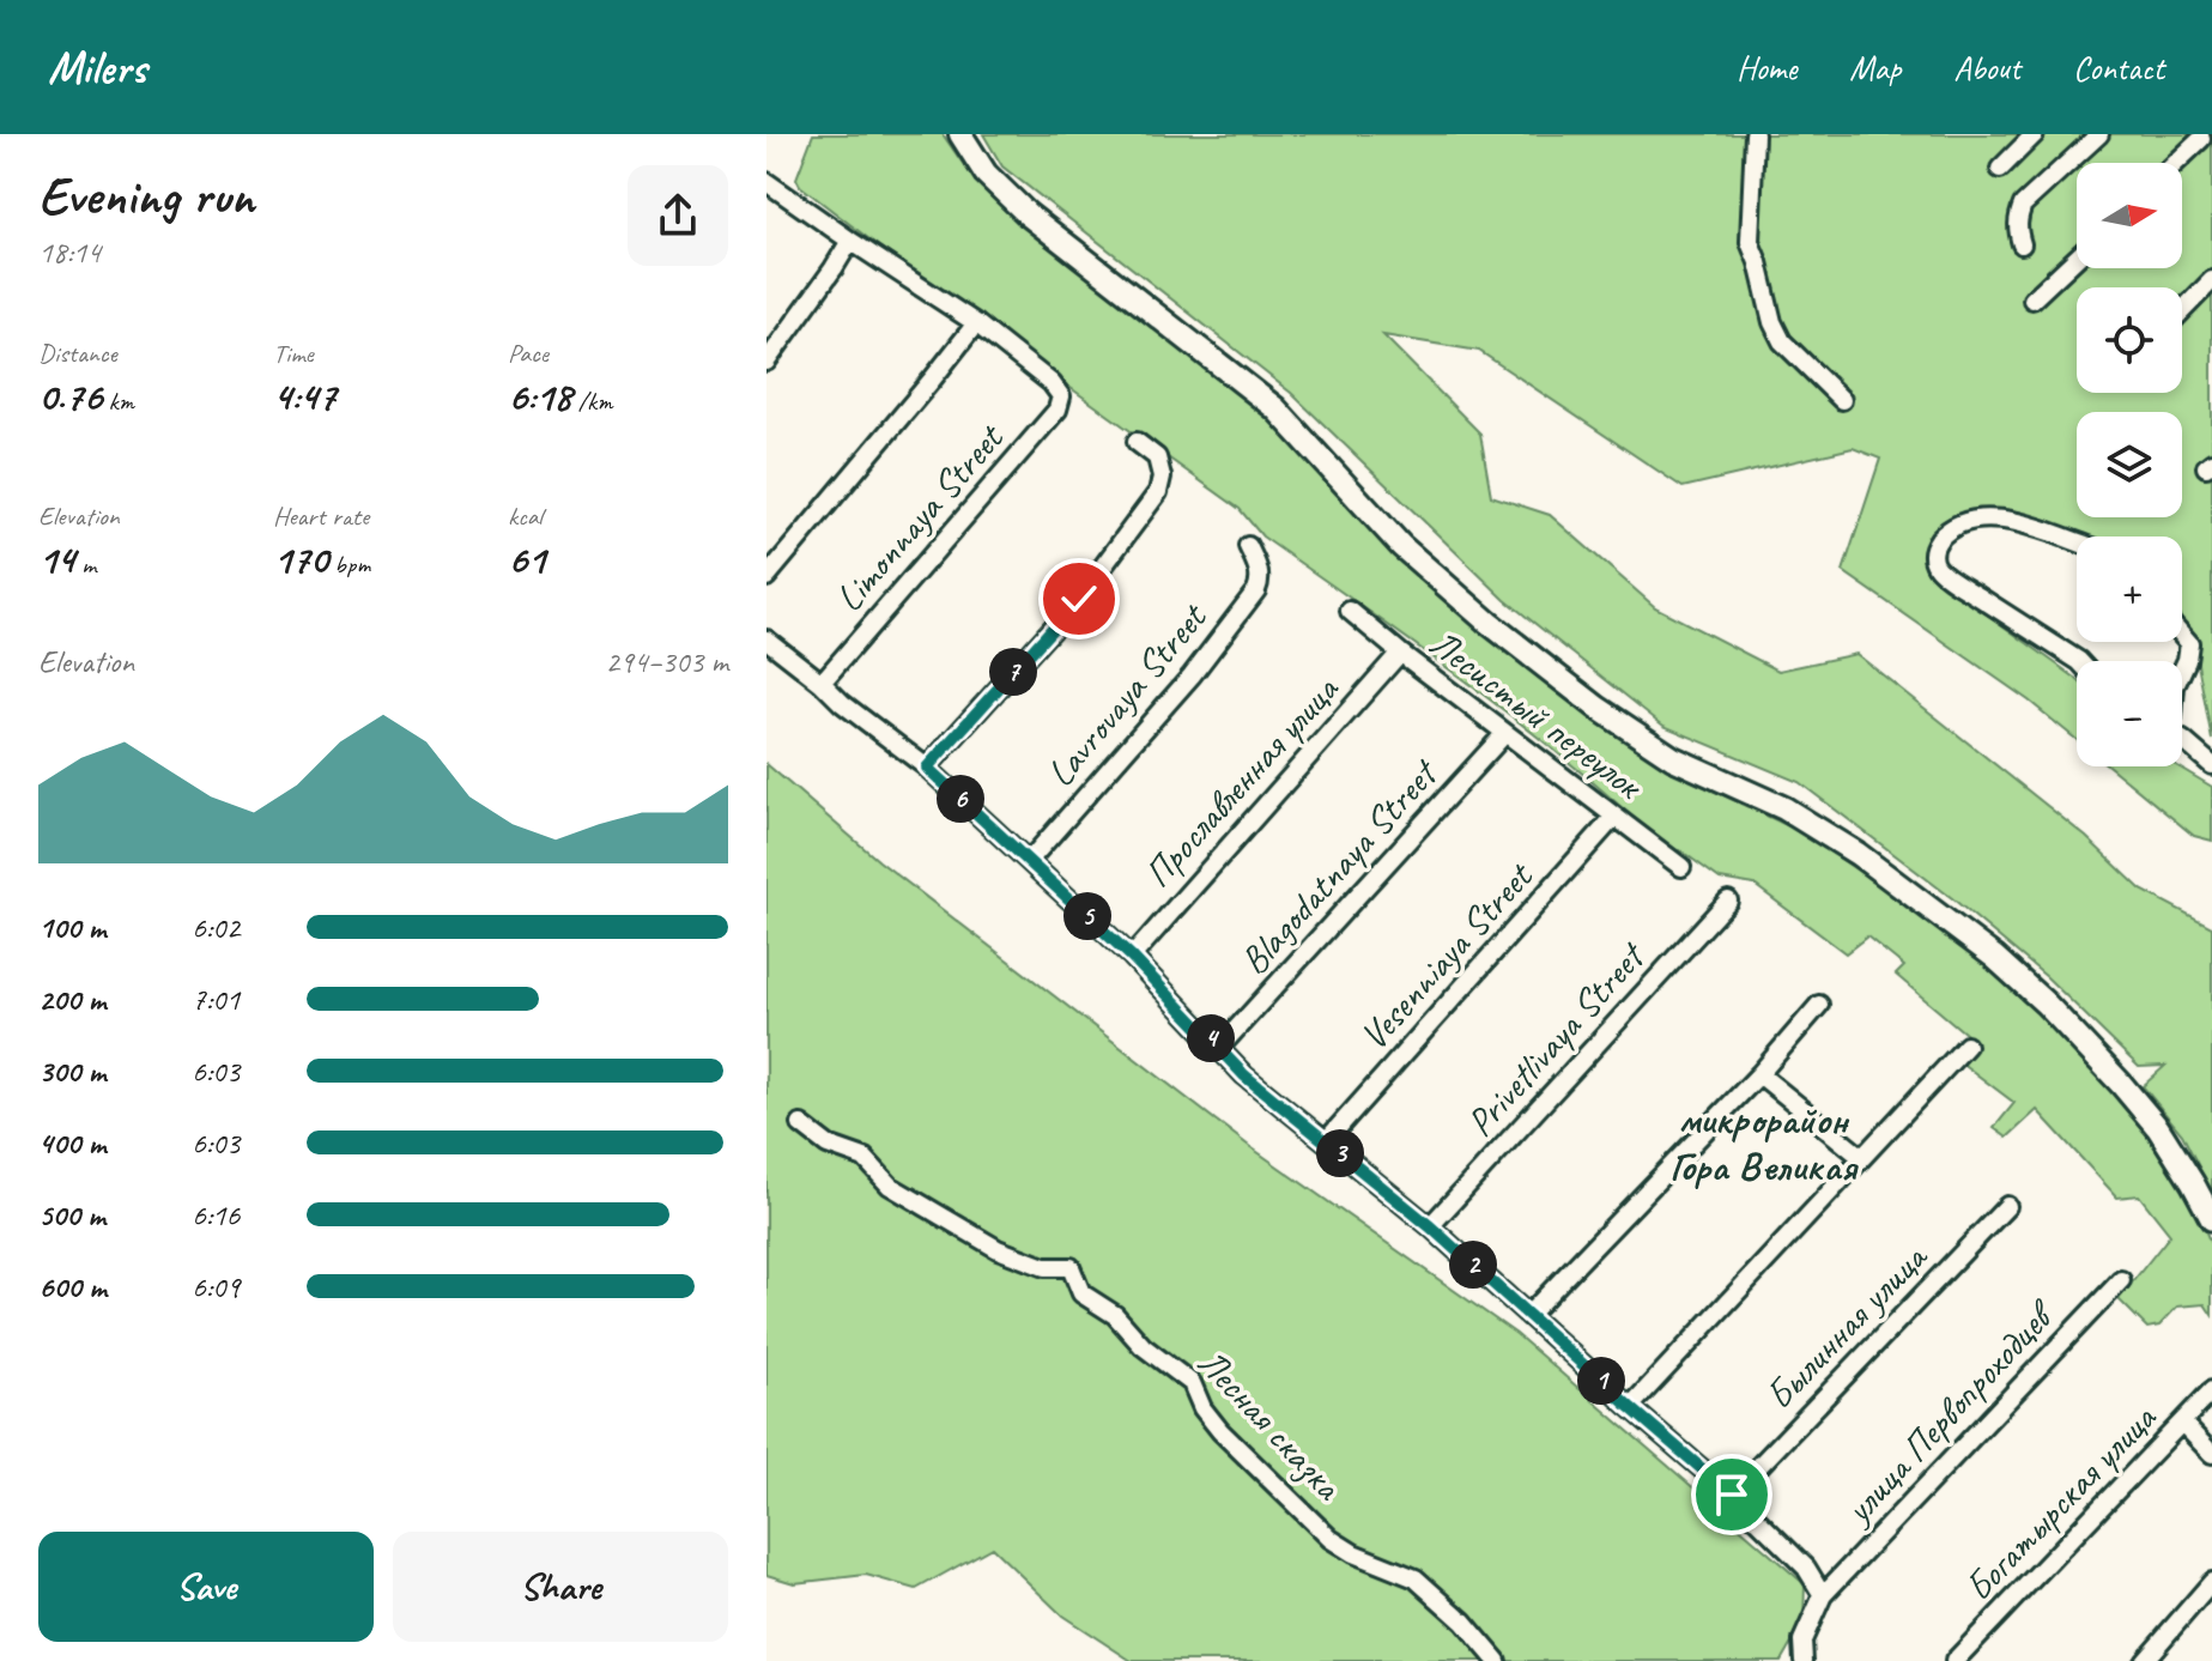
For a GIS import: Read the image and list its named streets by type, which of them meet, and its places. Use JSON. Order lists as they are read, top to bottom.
{
  "streets": {
    "street": [
      "Limonnaya Street",
      "Lavrovaya Street",
      "Лесистый переулок",
      "Прославленная улица",
      "Blagodatnaya Street",
      "Vesenniaya Street",
      "Privetlivaya Street",
      "Былинная улица",
      "улица Первопроходцев",
      "Лесная сказка",
      "Богатырская улица"
    ]
  },
  "crossings": [
    ["Лесистый переулок", "Прославленная улица"],
    ["Лесистый переулок", "Blagodatnaya Street"],
    ["Лесистый переулок", "Vesenniaya Street"]
  ],
  "districts": ["микрорайон Гора Великая"],
  "north": "right",
  "page": {
    "header": "Milers",
    "nav": [
      "Home",
      "Map",
      "About",
      "Contact"
    ],
    "heading": ["Evening run", "18:14"],
    "map_buttons": ["+", "−"],
    "stats": [
      ["Distance", "0.76 km"],
      ["Time", "4:47"],
      ["Pace", "6:18 /km"],
      ["Elevation", "14 m"],
      ["Heart rate", "170 bpm"],
      ["kcal", "61"]
    ],
    "chart": ["Elevation", "294–303 m"],
    "pins": [
      "7",
      "6",
      "5",
      "4",
      "3",
      "2",
      "1"
    ],
    "list": [
      {
        "name": "100 m",
        "note": "6:02"
      },
      {
        "name": "200 m",
        "note": "7:01"
      },
      {
        "name": "300 m",
        "note": "6:03"
      },
      {
        "name": "400 m",
        "note": "6:03"
      },
      {
        "name": "500 m",
        "note": "6:16"
      },
      {
        "name": "600 m",
        "note": "6:09"
      }
    ],
    "buttons": ["Save", "Share"]
  }
}
